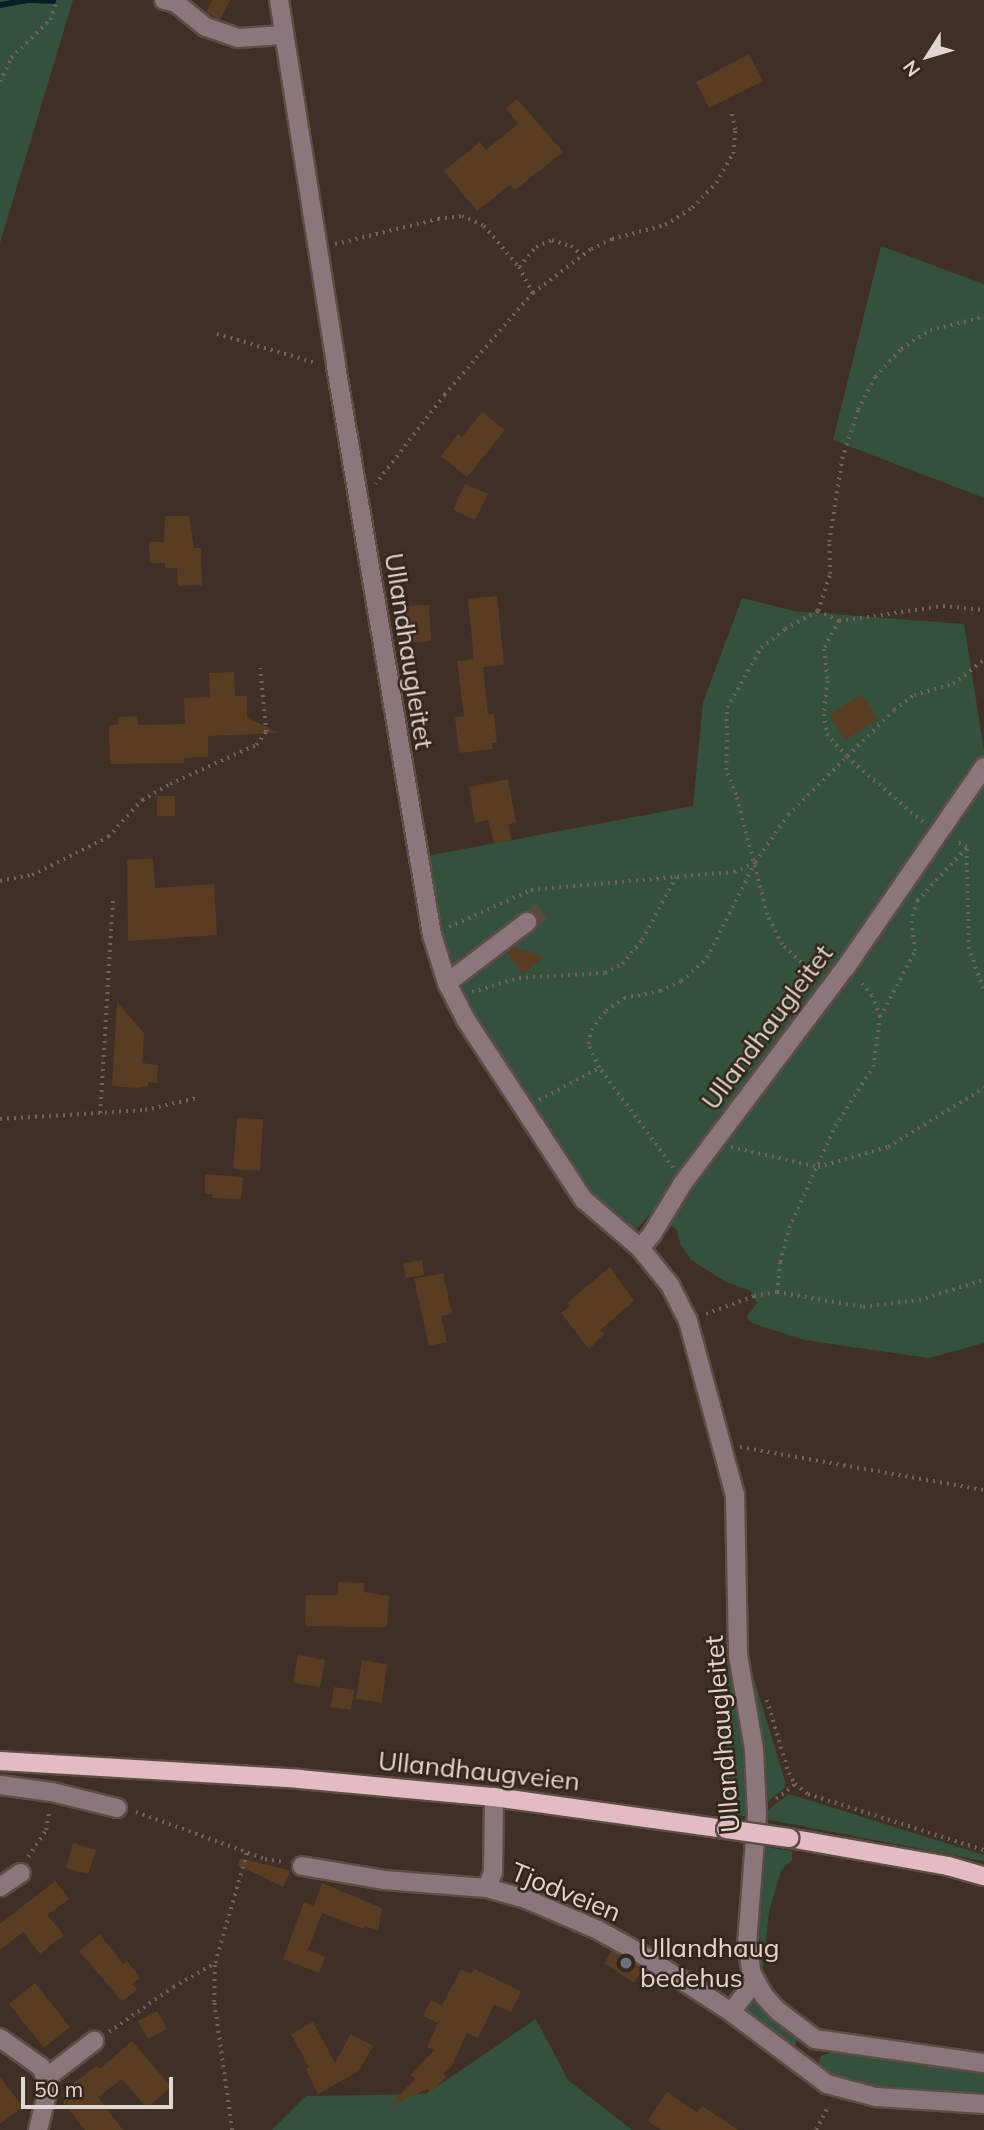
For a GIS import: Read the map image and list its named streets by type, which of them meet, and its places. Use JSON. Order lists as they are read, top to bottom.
{
  "streets": {
    "main road": ["Ullandhaugveien"],
    "street": ["Ullandhaugleitet", "Tjodveien"]
  },
  "crossings": [
    ["Ullandhaugveien", "Tjodveien"]
  ],
  "places": ["Ullandhaug bedehus"],
  "scale_bar": "50 m",
  "north": "bottom left"
}
